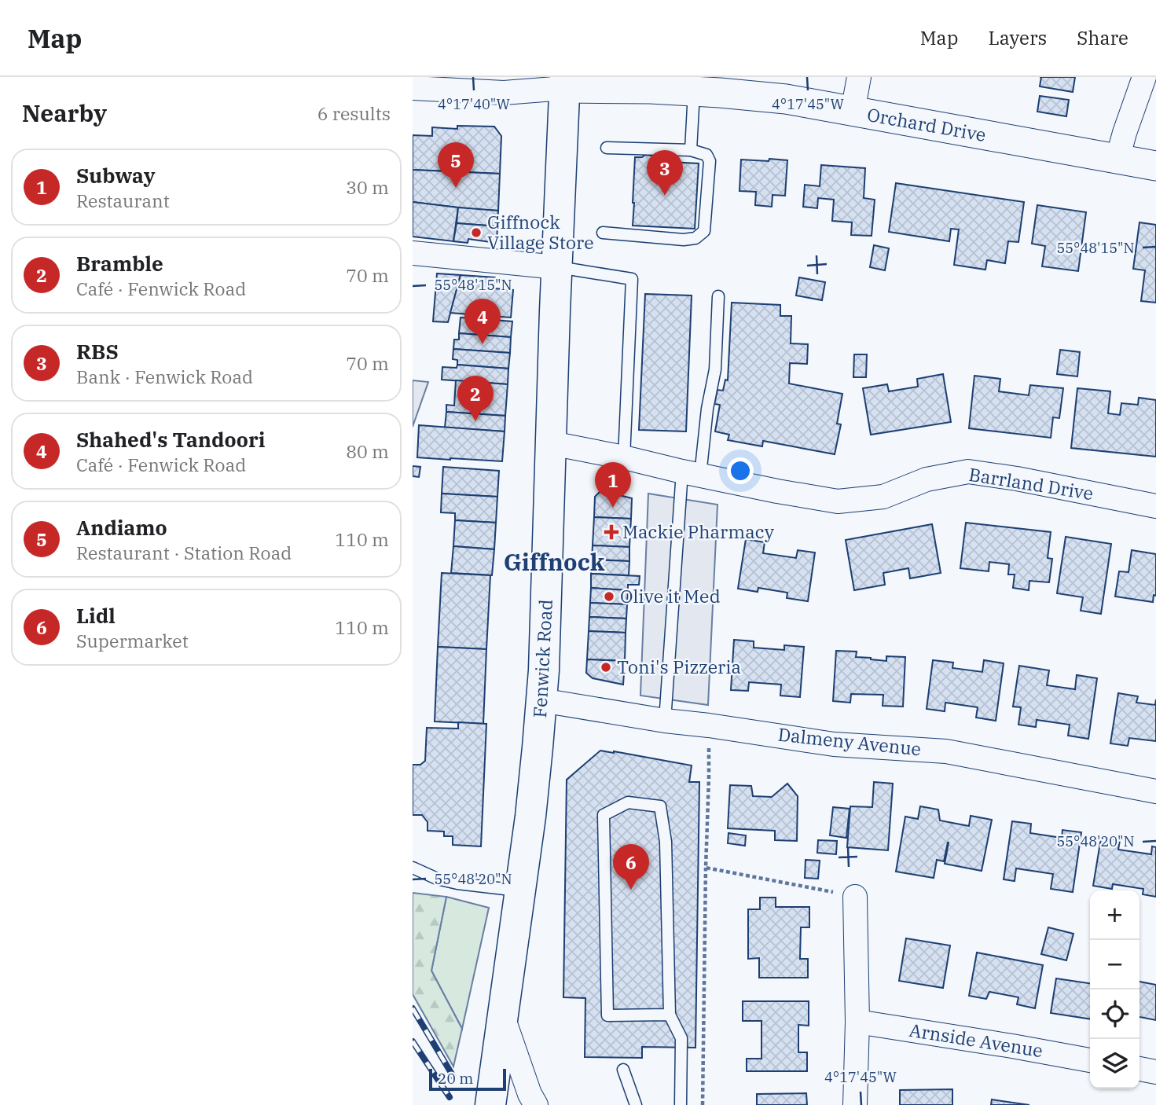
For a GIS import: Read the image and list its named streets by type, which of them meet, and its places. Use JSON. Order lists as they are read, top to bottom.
{
  "streets": {
    "main road": ["Fenwick Road"],
    "street": [
      "Orchard Drive",
      "Barrland Drive",
      "Dalmeny Avenue",
      "Arnside Avenue"
    ]
  },
  "crossings": [
    ["Orchard Drive", "Fenwick Road"],
    ["Barrland Drive", "Fenwick Road"],
    ["Fenwick Road", "Dalmeny Avenue"]
  ],
  "districts": ["Giffnock"],
  "places": {
    "other": ["Giffnock Village Store", "Olive it Med", "Toni's Pizzeria"],
    "health": ["Mackie Pharmacy"]
  },
  "scale_bar": "20 m",
  "page": {
    "header": "Map",
    "nav": ["Map", "Layers", "Share"],
    "heading": ["Nearby", "6 results"],
    "pins": [
      "5",
      "3",
      "4",
      "2",
      "1",
      "6"
    ],
    "list": [
      {
        "mark": "1",
        "name": "Subway",
        "note": "Restaurant",
        "value": "30 m"
      },
      {
        "mark": "2",
        "name": "Bramble",
        "note": "Café · Fenwick Road",
        "value": "70 m"
      },
      {
        "mark": "3",
        "name": "RBS",
        "note": "Bank · Fenwick Road",
        "value": "70 m"
      },
      {
        "mark": "4",
        "name": "Shahed's Tandoori",
        "note": "Café · Fenwick Road",
        "value": "80 m"
      },
      {
        "mark": "5",
        "name": "Andiamo",
        "note": "Restaurant · Station Road",
        "value": "110 m"
      },
      {
        "mark": "6",
        "name": "Lidl",
        "note": "Supermarket",
        "value": "110 m"
      }
    ],
    "map_buttons": ["+", "−"],
    "scale": "20 m"
  },
  "coordinates": [
    "4°17'40\"W",
    "4°17'45\"W",
    "55°48'15\"N",
    "55°48'20\"N"
  ]
}
